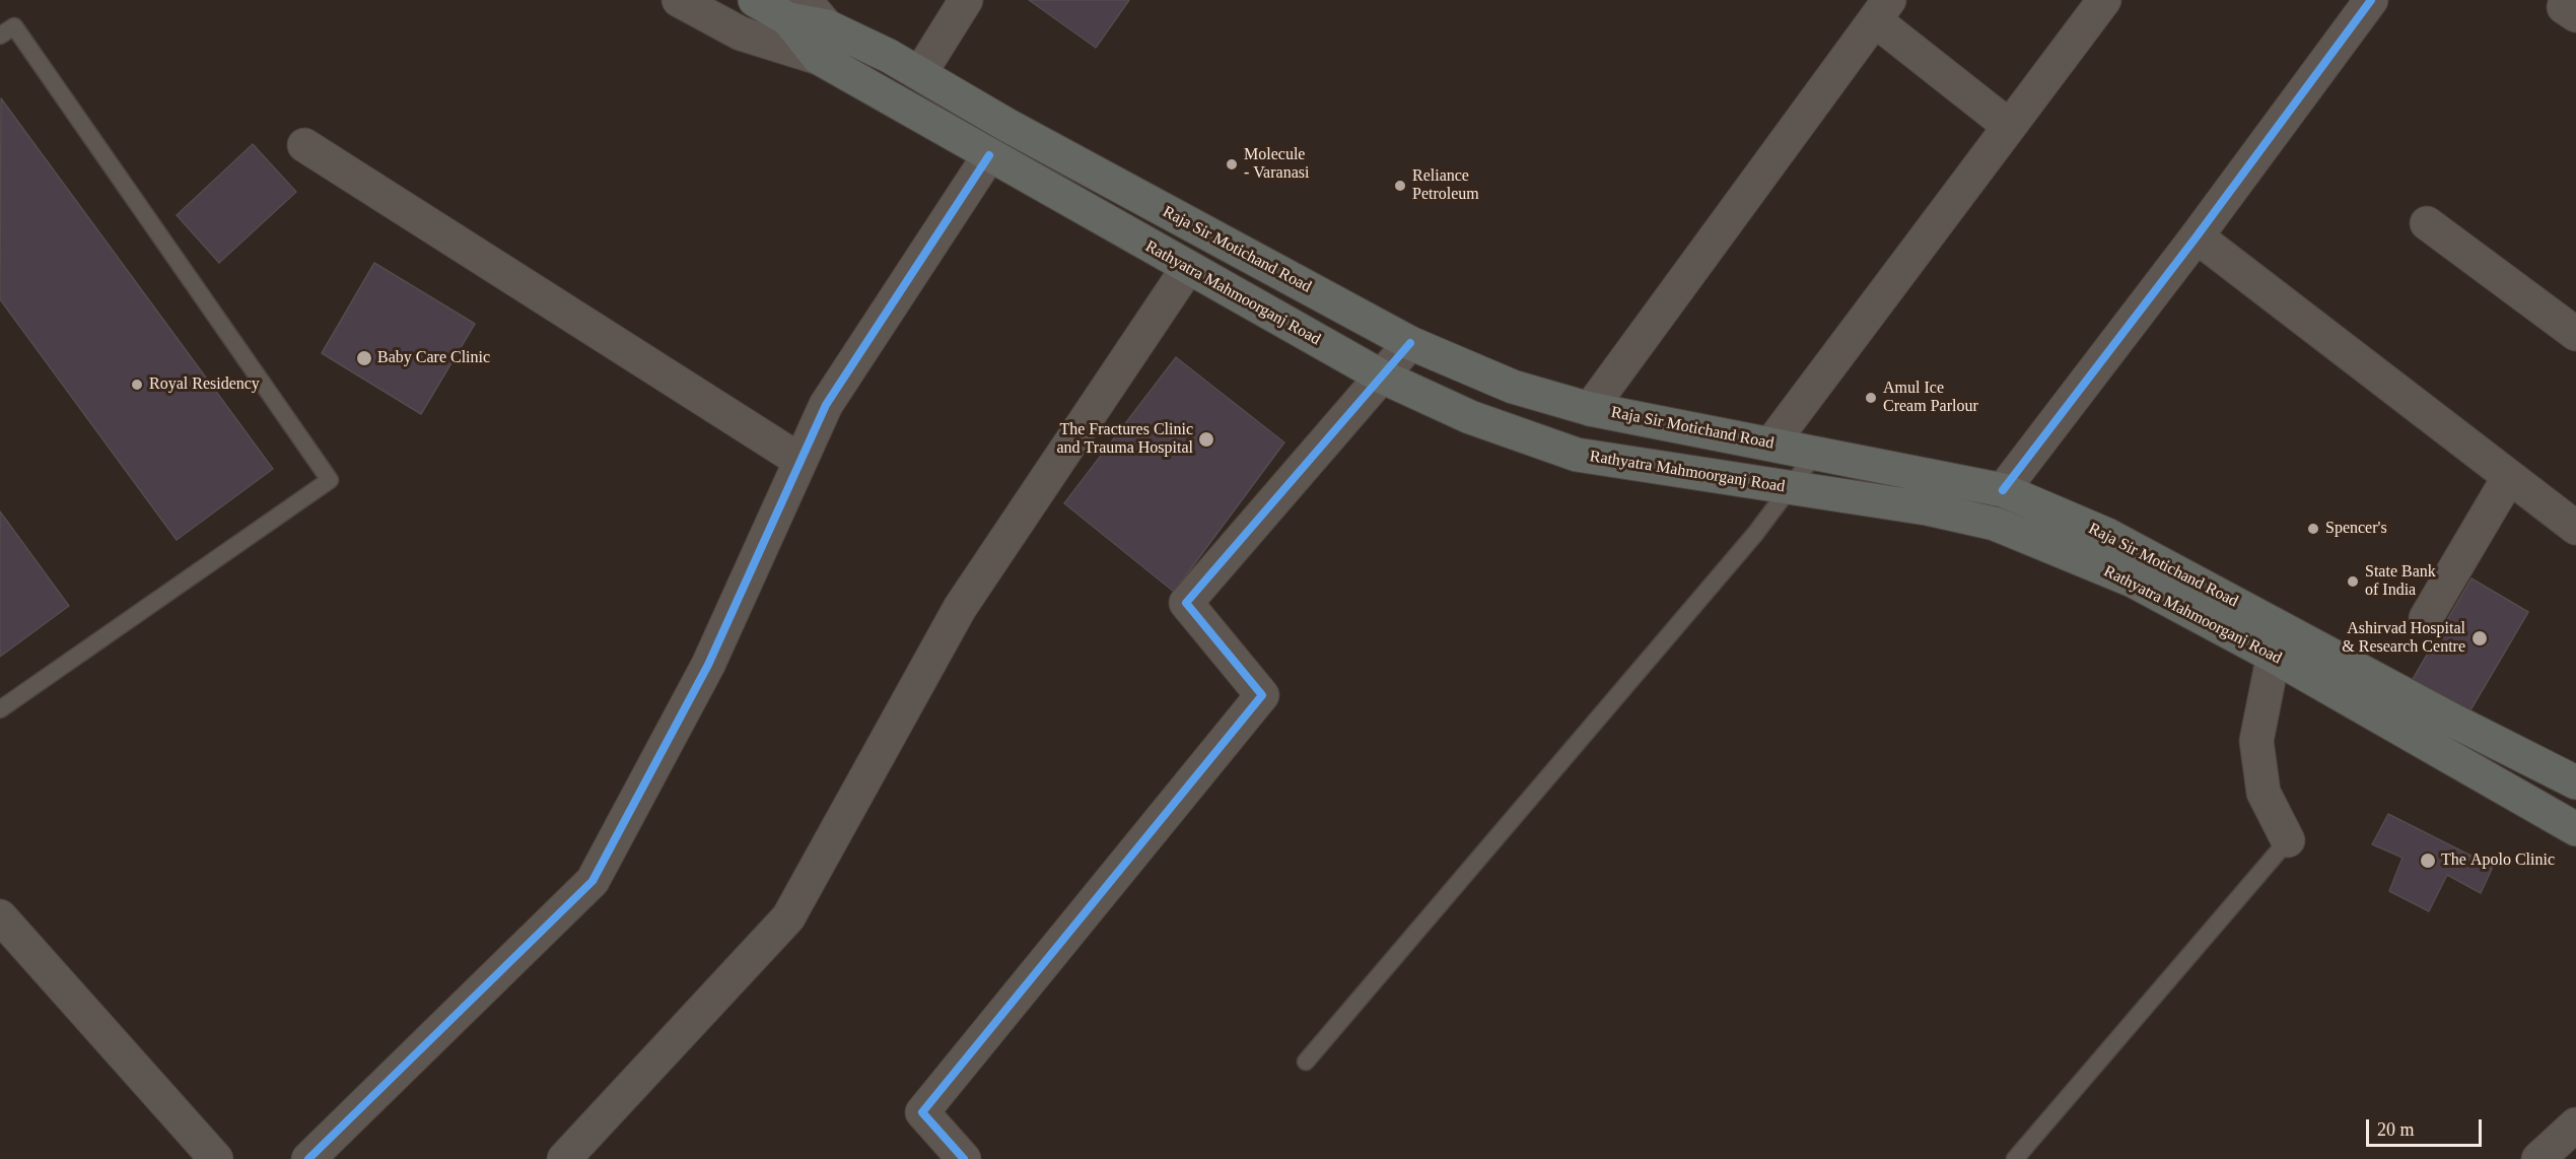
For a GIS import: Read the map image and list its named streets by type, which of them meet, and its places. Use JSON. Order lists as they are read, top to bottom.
{
  "streets": {
    "main road": ["Raja Sir Motichand Road", "Rathyatra Mahmoorganj Road"]
  },
  "crossings": [
    ["Raja Sir Motichand Road", "Rathyatra Mahmoorganj Road"]
  ],
  "places": [
    "Molecule - Varanasi",
    "Reliance Petroleum",
    "Baby Care Clinic",
    "Royal Residency",
    "Amul Ice Cream Parlour",
    "The Fractures Clinic and Trauma Hospital",
    "Spencer's",
    "State Bank of India",
    "Ashirvad Hospital & Research Centre",
    "The Apolo Clinic"
  ],
  "scale_bar": "20 m"
}
